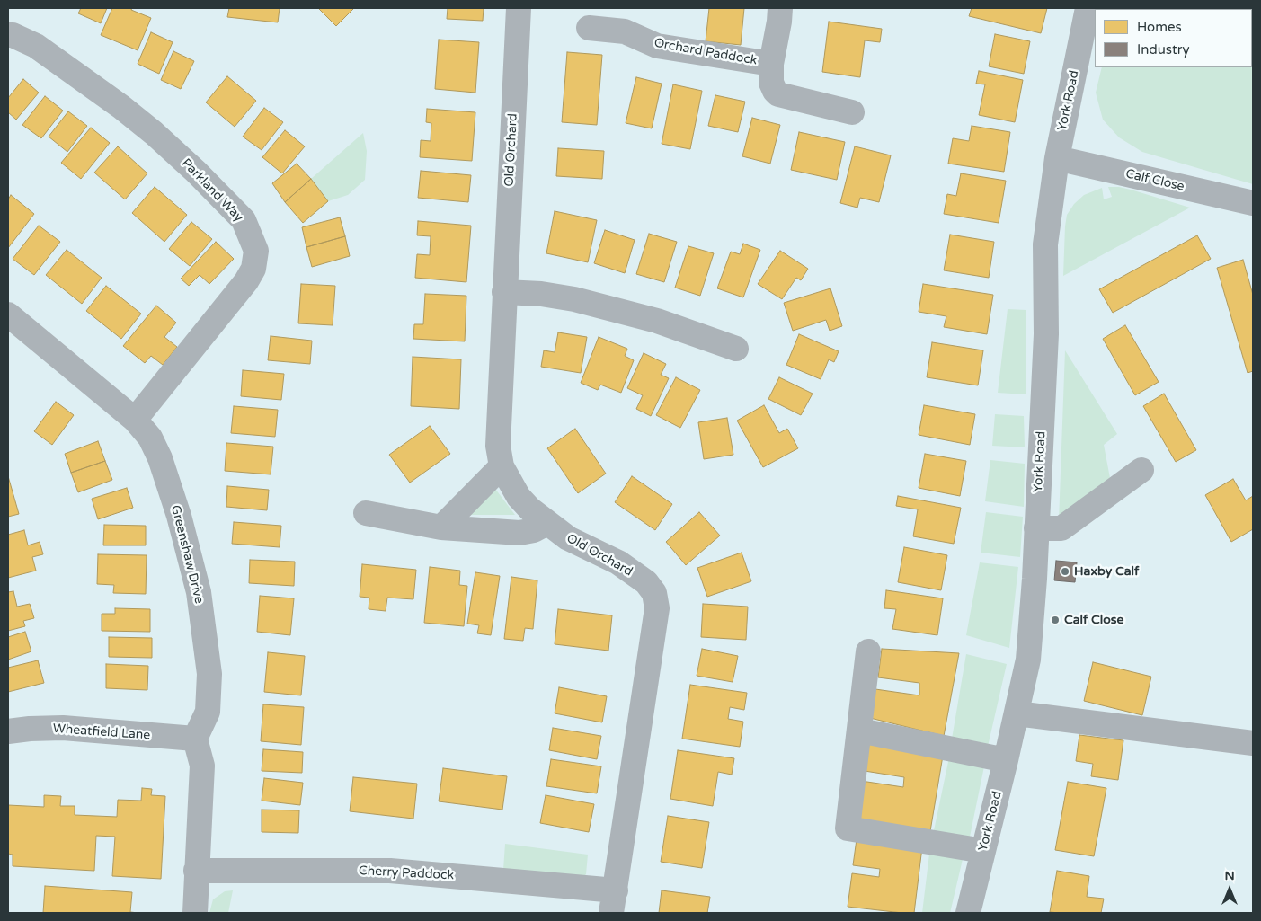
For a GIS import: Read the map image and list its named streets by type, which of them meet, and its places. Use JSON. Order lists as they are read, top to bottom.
{
  "streets": {
    "street": [
      "Orchard Paddock",
      "York Road",
      "Old Orchard",
      "Calf Close",
      "Parkland Way",
      "Greenshaw Drive",
      "Wheatfield Lane",
      "Cherry Paddock"
    ]
  },
  "crossings": [
    ["York Road", "Calf Close"],
    ["Old Orchard", "Cherry Paddock"],
    ["Parkland Way", "Greenshaw Drive"],
    ["Greenshaw Drive", "Wheatfield Lane"]
  ],
  "places": ["Haxby Calf", "Calf Close"],
  "legend": ["Homes", "Industry"],
  "north": "top"
}
